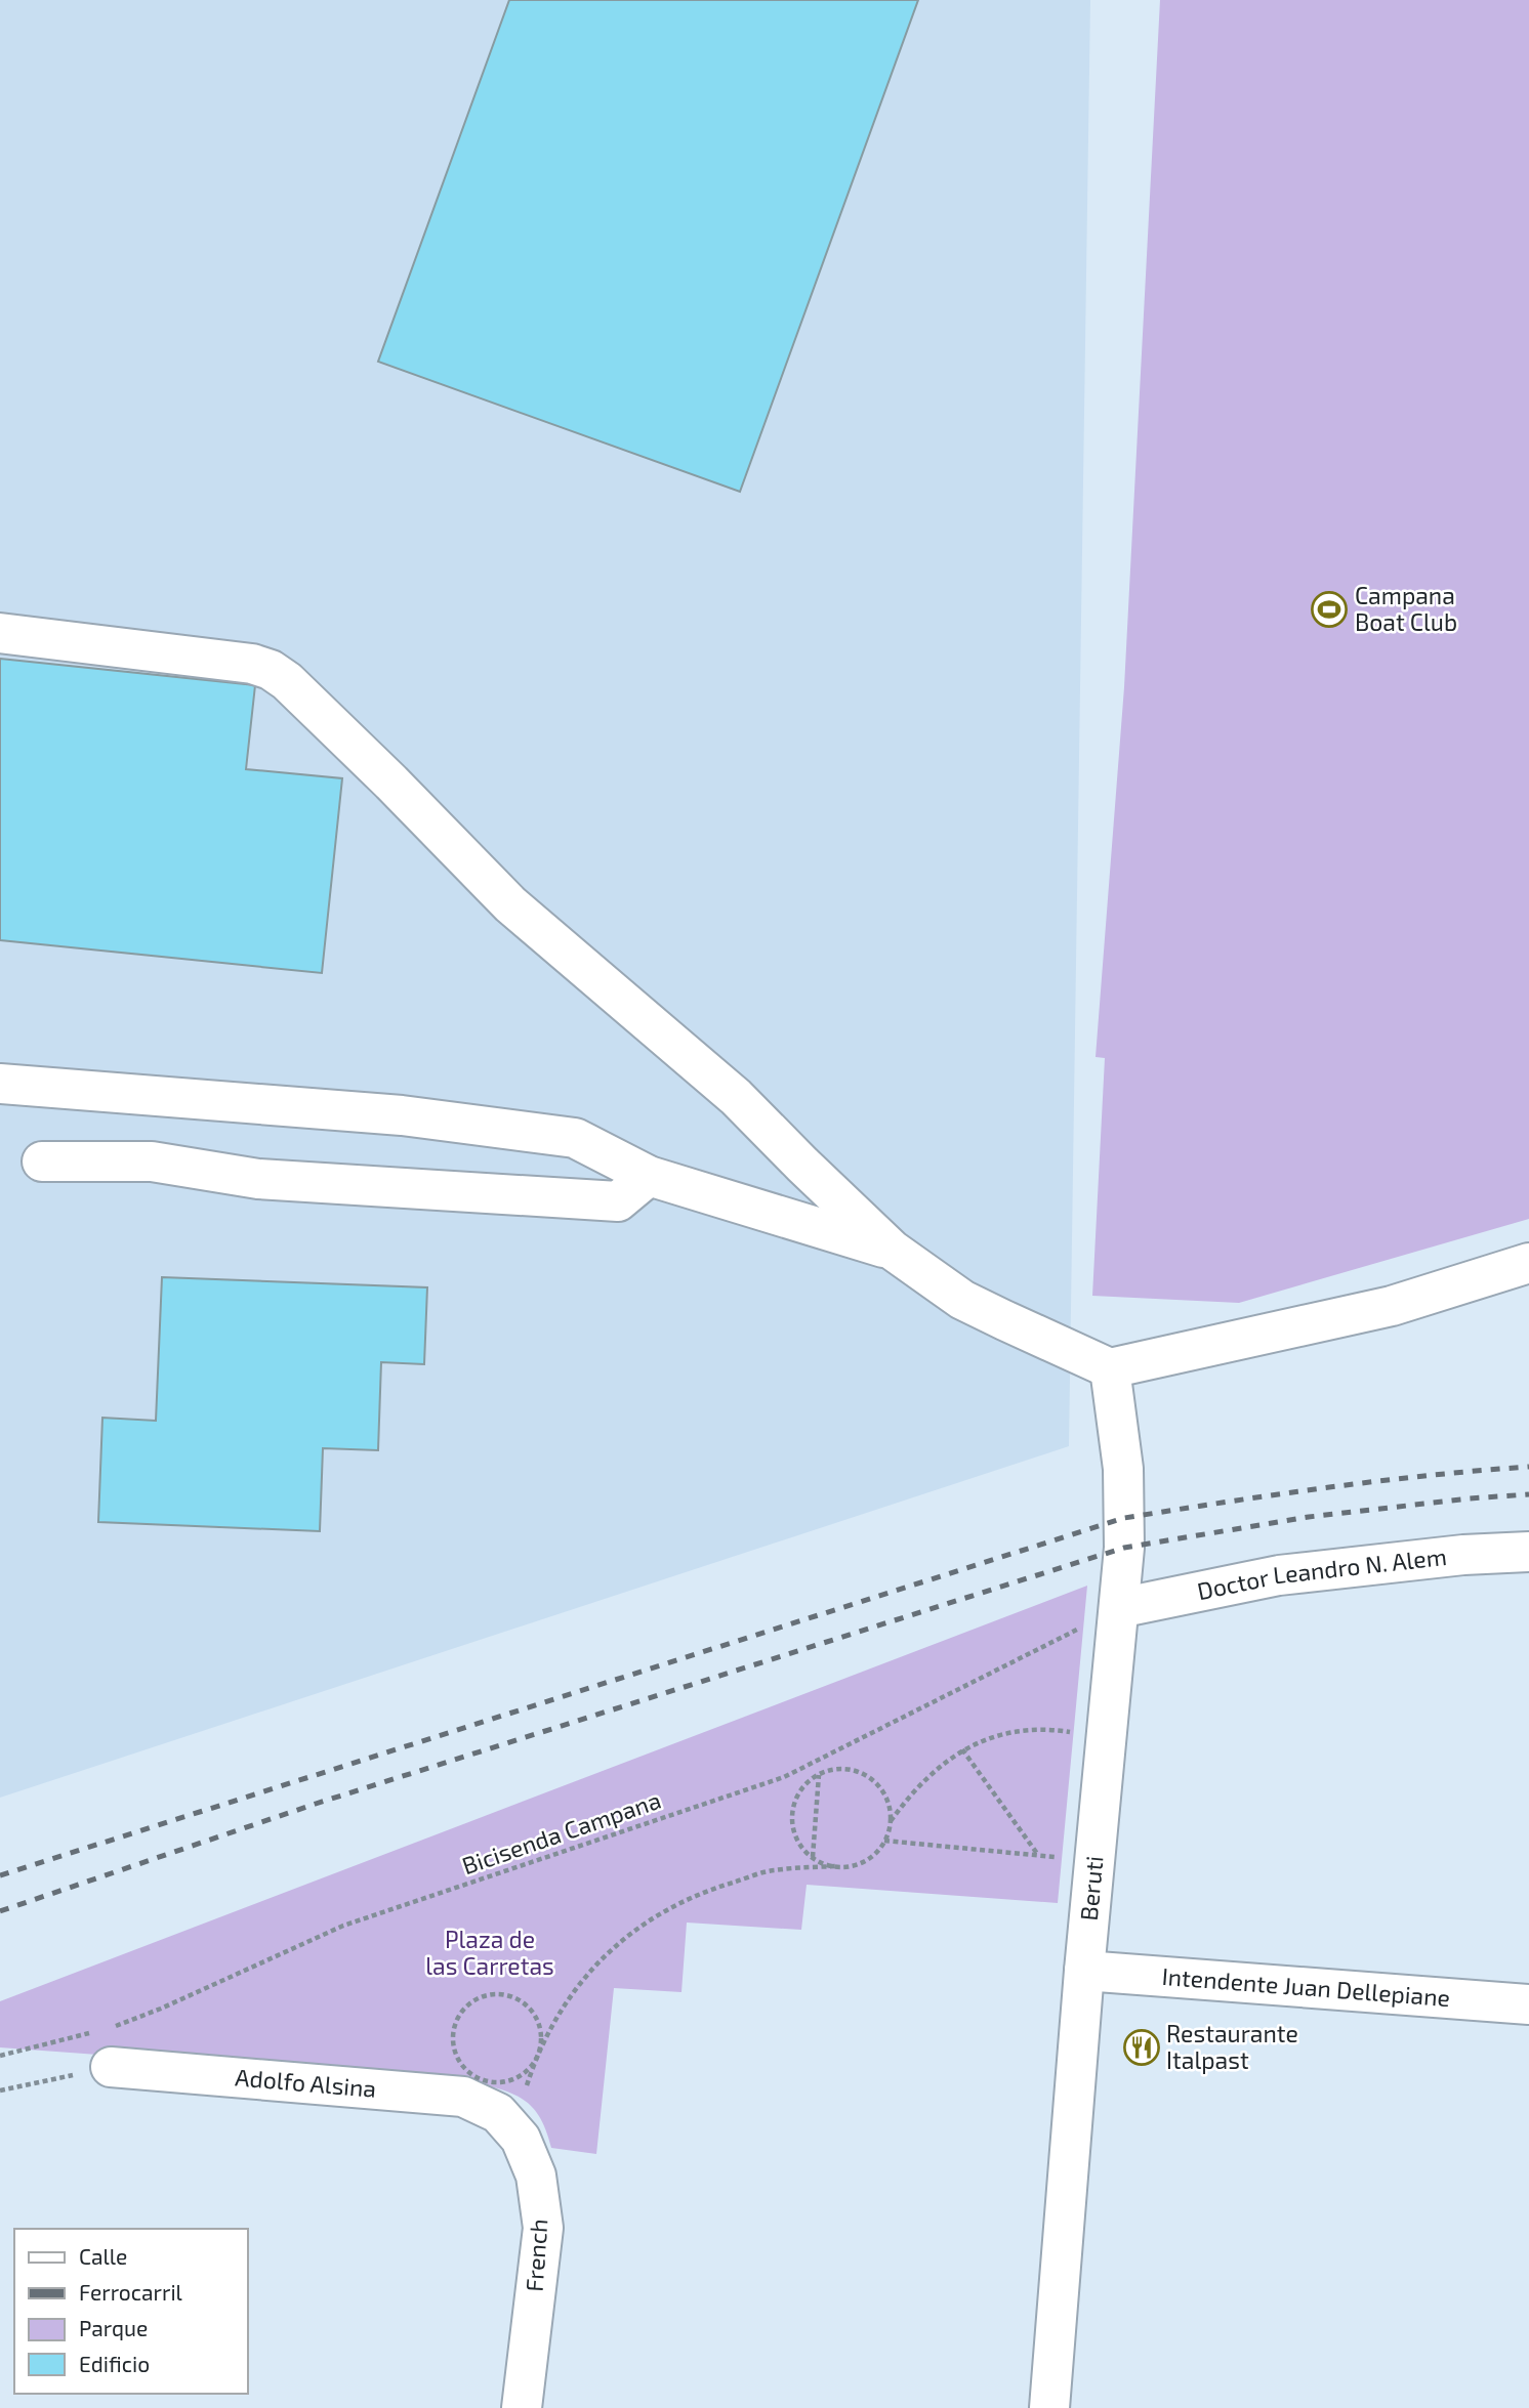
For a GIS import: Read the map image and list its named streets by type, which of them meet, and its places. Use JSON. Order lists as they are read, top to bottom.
{
  "streets": {
    "street": [
      "Doctor Leandro N. Alem",
      "Beruti",
      "Intendente Juan Dellepiane",
      "Adolfo Alsina",
      "French"
    ],
    "path": ["Bicisenda Campana"]
  },
  "crossings": [
    ["Doctor Leandro N. Alem", "Bicisenda Campana"],
    ["Doctor Leandro N. Alem", "Beruti"],
    ["Bicisenda Campana", "Beruti"],
    ["Beruti", "Intendente Juan Dellepiane"],
    ["Adolfo Alsina", "French"]
  ],
  "parks": ["Plaza de las Carretas"],
  "places": {
    "sports": ["Campana Boat Club"],
    "restaurant": ["Restaurante Italpast"]
  },
  "legend": [
    "Calle",
    "Ferrocarril",
    "Parque",
    "Edificio"
  ]
}
